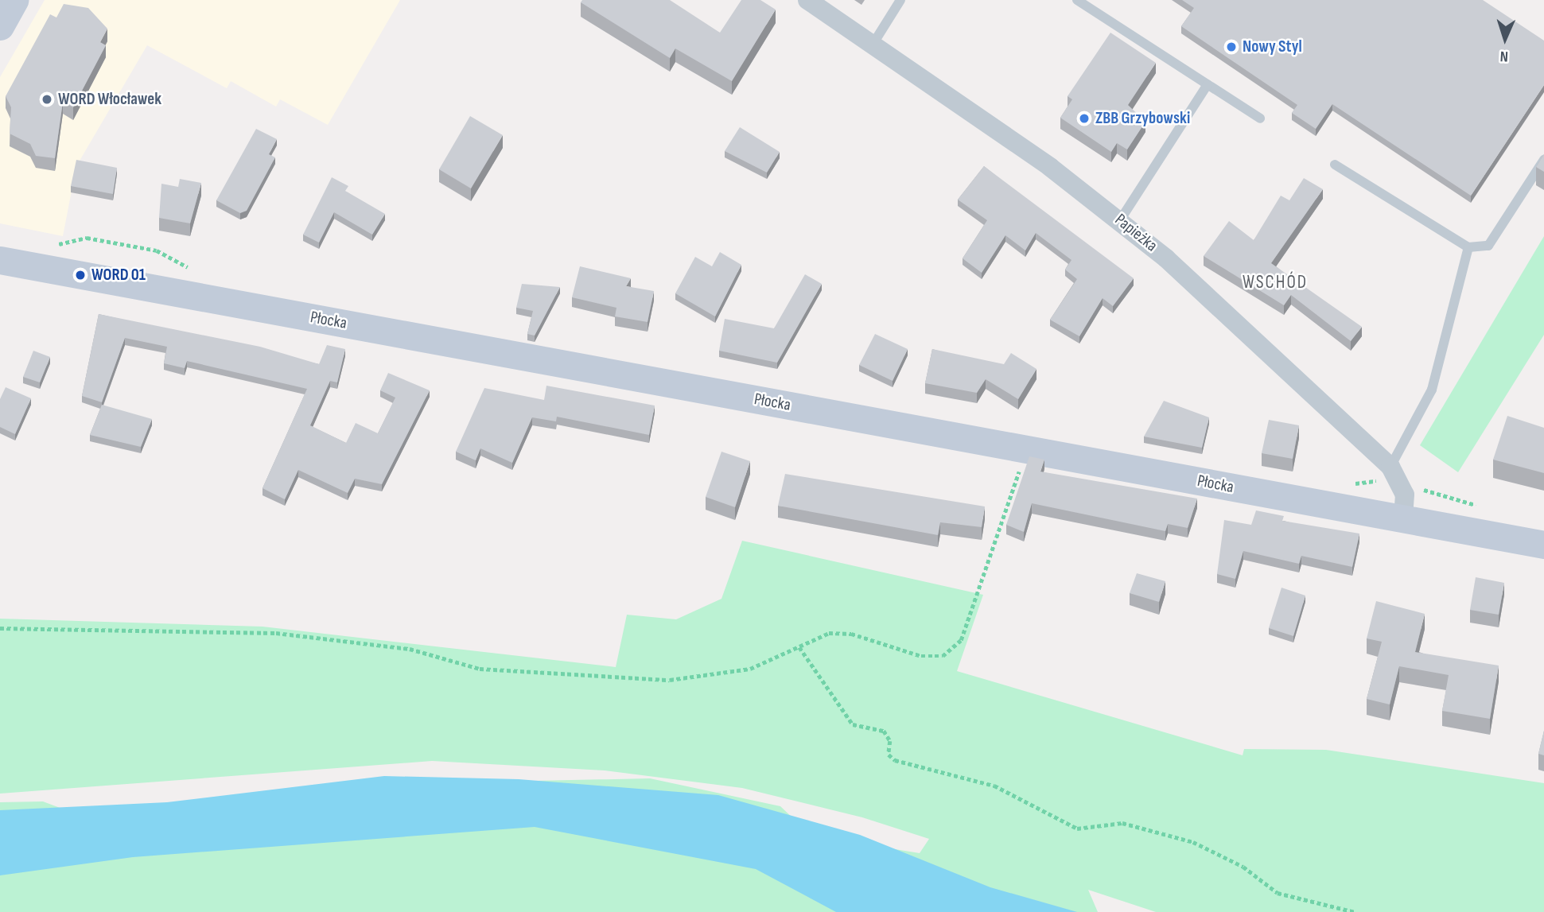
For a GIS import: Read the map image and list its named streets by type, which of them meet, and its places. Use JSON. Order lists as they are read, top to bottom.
{
  "streets": {
    "street": ["Papieżka", "Płocka"]
  },
  "crossings": [
    ["Papieżka", "Płocka"]
  ],
  "districts": ["WSCHÓD"],
  "places": [
    "Nowy Styl",
    "WORD Włocławek",
    "ZBB Grzybowski",
    "WORD 01"
  ],
  "north": "bottom"
}
